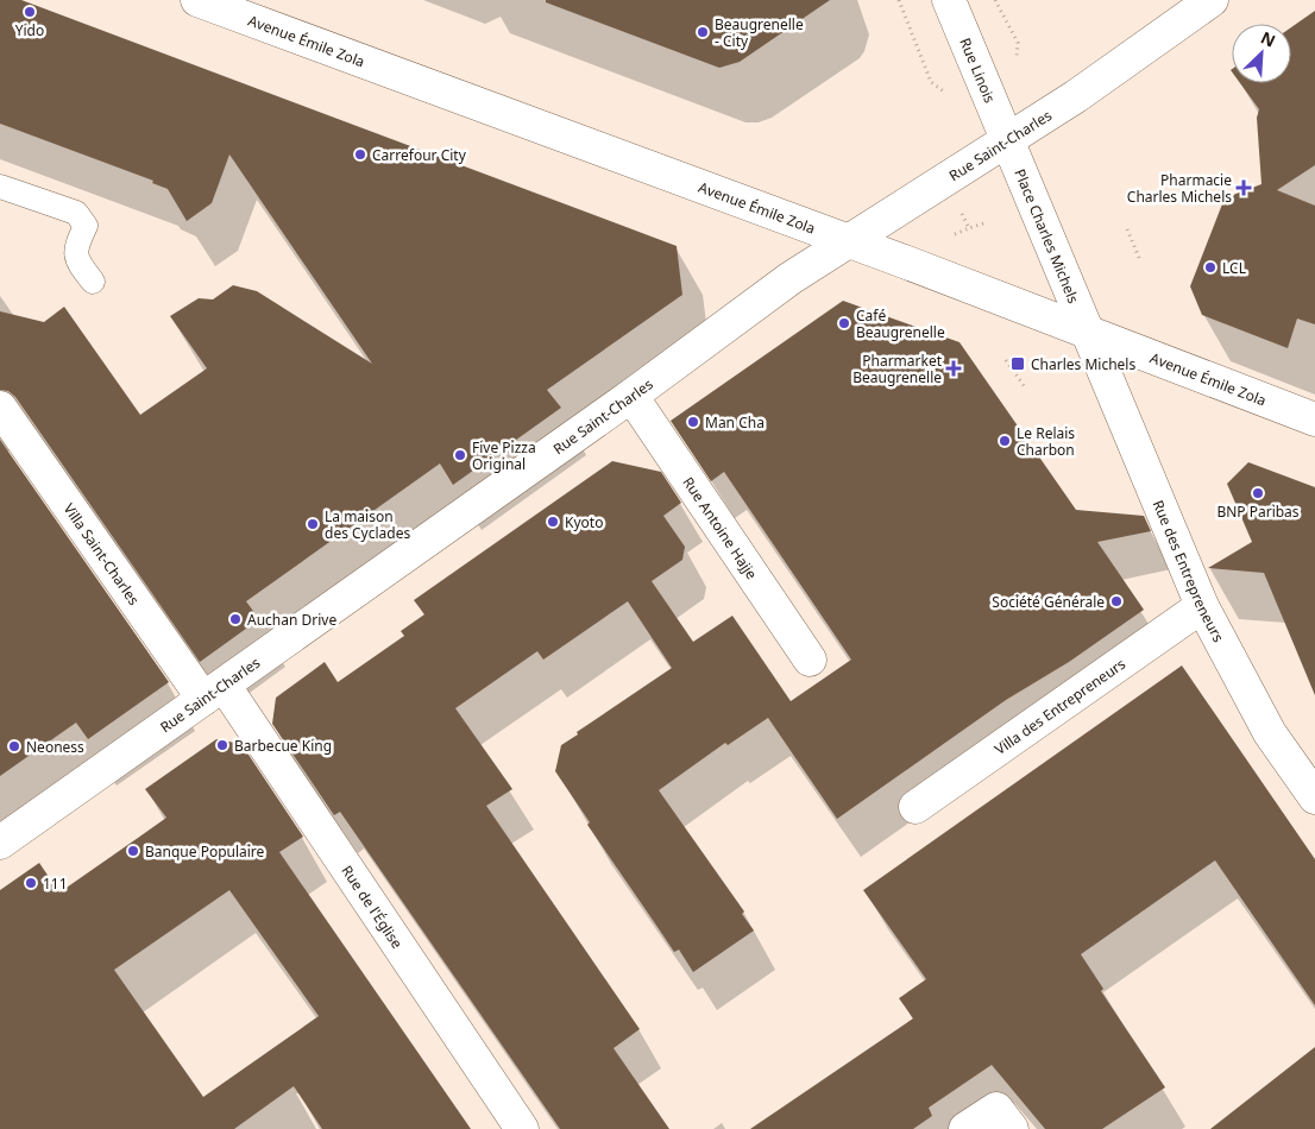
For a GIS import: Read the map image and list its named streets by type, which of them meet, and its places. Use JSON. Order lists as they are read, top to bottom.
{
  "streets": {
    "street": [
      "Avenue Émile Zola",
      "Rue Linois",
      "Rue Saint-Charles",
      "Place Charles Michels",
      "Rue Antoine Hajje",
      "Villa Saint-Charles",
      "Rue des Entrepreneurs",
      "Villa des Entrepreneurs",
      "Rue de l'Église"
    ]
  },
  "crossings": [
    ["Avenue Émile Zola", "Rue Saint-Charles"],
    ["Avenue Émile Zola", "Place Charles Michels"],
    ["Avenue Émile Zola", "Rue des Entrepreneurs"],
    ["Rue Linois", "Rue Saint-Charles"],
    ["Rue Linois", "Place Charles Michels"],
    ["Rue Saint-Charles", "Place Charles Michels"],
    ["Rue Saint-Charles", "Rue Antoine Hajje"],
    ["Rue Saint-Charles", "Villa Saint-Charles"],
    ["Rue Saint-Charles", "Rue de l'Église"],
    ["Place Charles Michels", "Rue des Entrepreneurs"],
    ["Villa Saint-Charles", "Rue de l'Église"],
    ["Rue des Entrepreneurs", "Villa des Entrepreneurs"]
  ],
  "places": {
    "other": [
      "Yido",
      "Beaugrenelle - City",
      "Carrefour City",
      "LCL",
      "Café Beaugrenelle",
      "Man Cha",
      "Le Relais Charbon",
      "Five Pizza Original",
      "BNP Paribas",
      "Kyoto",
      "La maison des Cyclades",
      "Société Générale",
      "Auchan Drive",
      "Barbecue King",
      "Neoness",
      "Banque Populaire",
      "111"
    ],
    "health": ["Pharmacie Charles Michels", "Pharmarket Beaugrenelle"],
    "transit": ["Charles Michels"]
  },
  "north": "top right"
}
